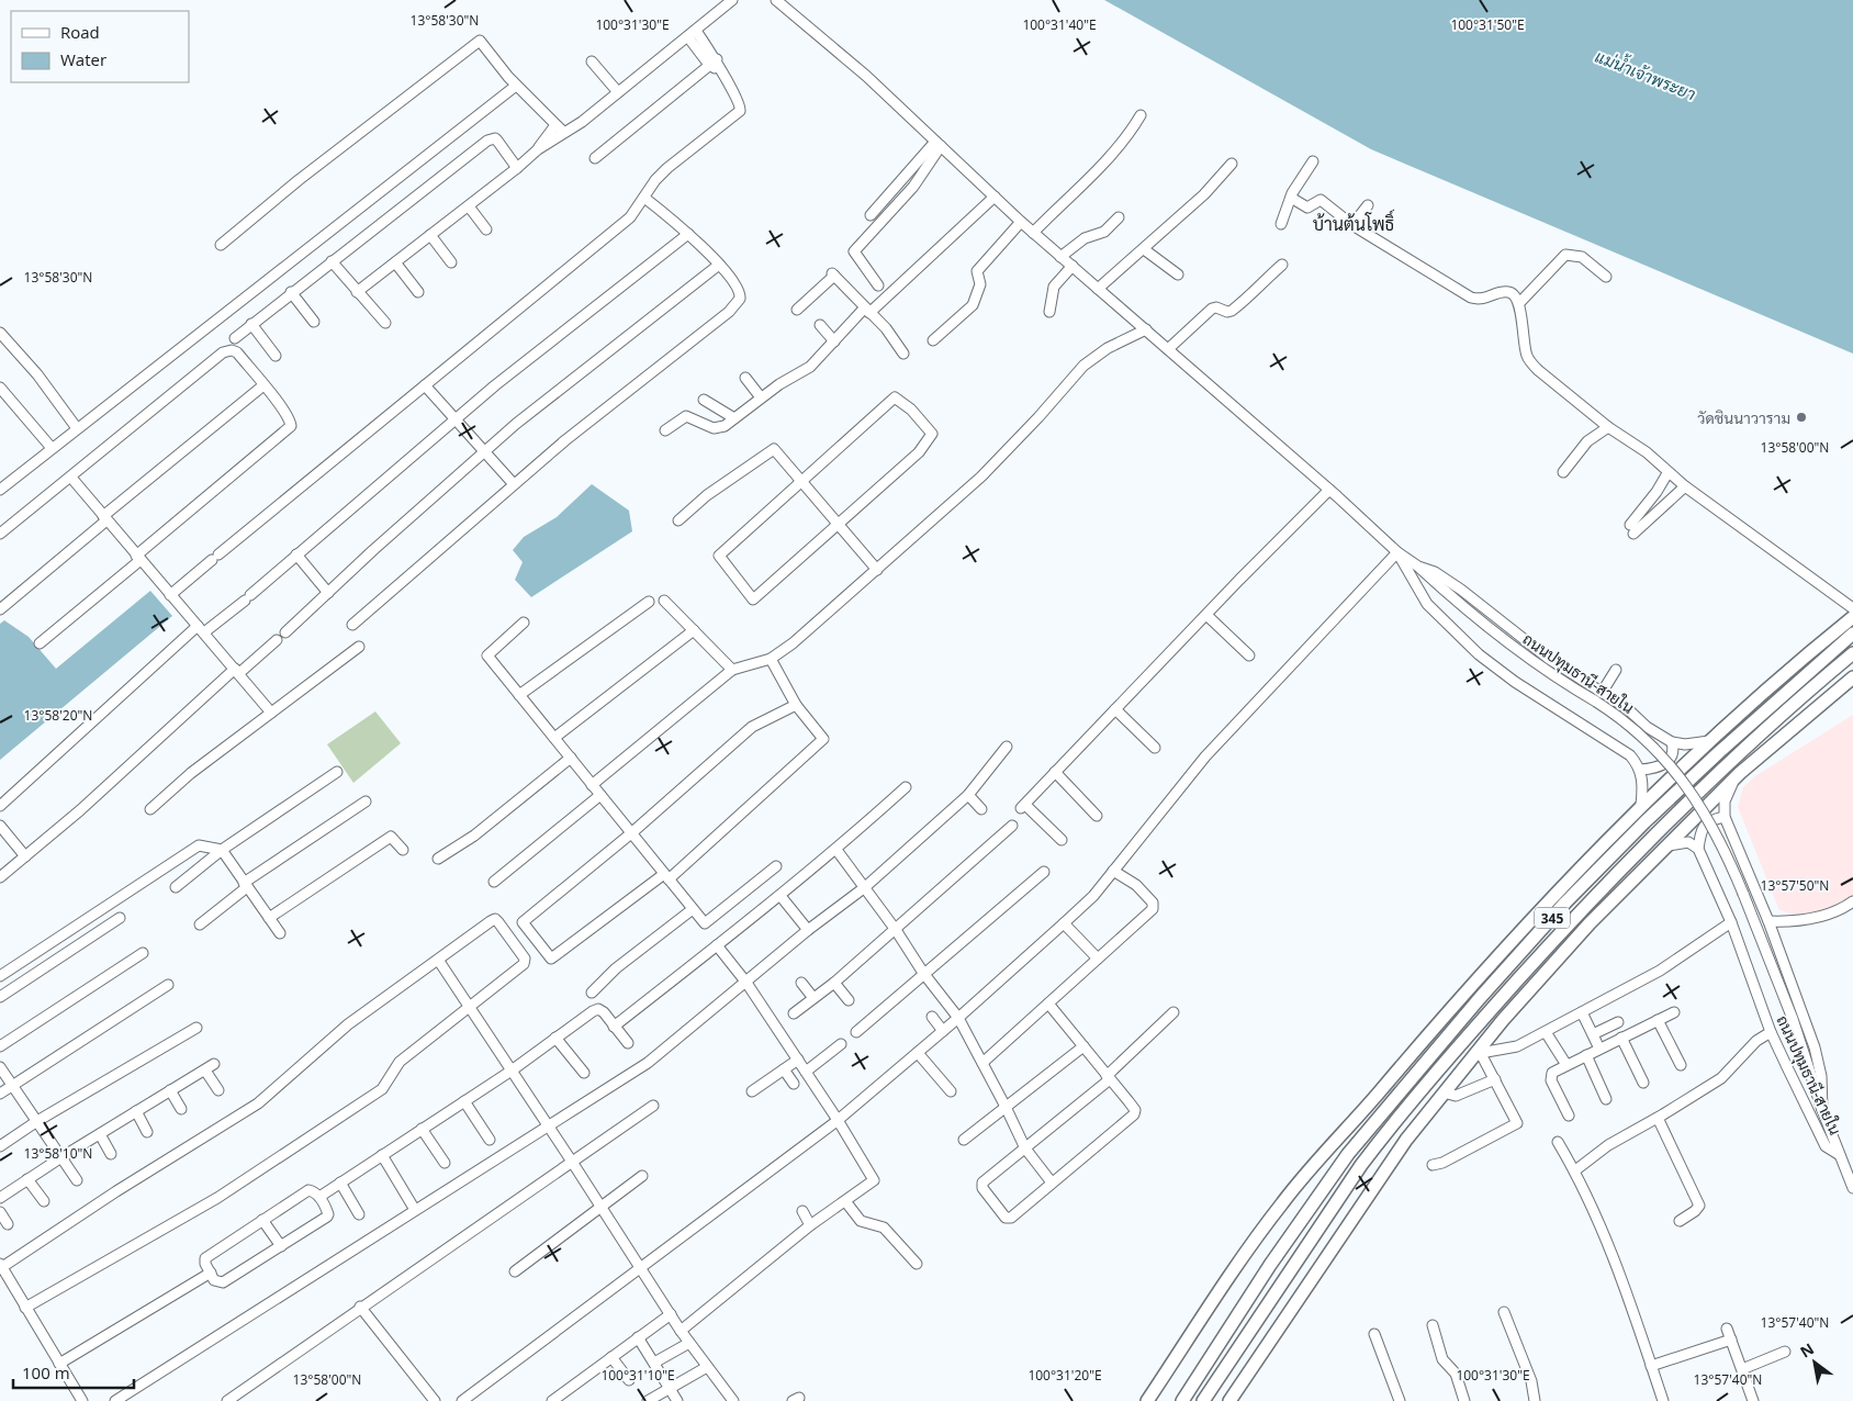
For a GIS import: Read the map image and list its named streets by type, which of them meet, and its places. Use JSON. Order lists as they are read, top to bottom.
{
  "streets": {
    "main road": ["345"],
    "street": ["ถนนปทุมธานี-สายใน"]
  },
  "districts": ["บ้านต้นโพธิ์"],
  "water": ["แม่น้ำเจ้าพระยา"],
  "places": ["วัดชินนาวาราม"],
  "legend": ["Road", "Water"],
  "scale_bar": "100 m",
  "north": "top left",
  "coordinates": [
    "13°58'30\"N",
    "100°31'50\"E",
    "100°31'30\"E",
    "100°31'40\"E",
    "13°58'00\"N",
    "13°58'20\"N",
    "13°57'50\"N",
    "13°58'10\"N",
    "13°57'40\"N",
    "100°31'10\"E",
    "100°31'20\"E"
  ]
}
